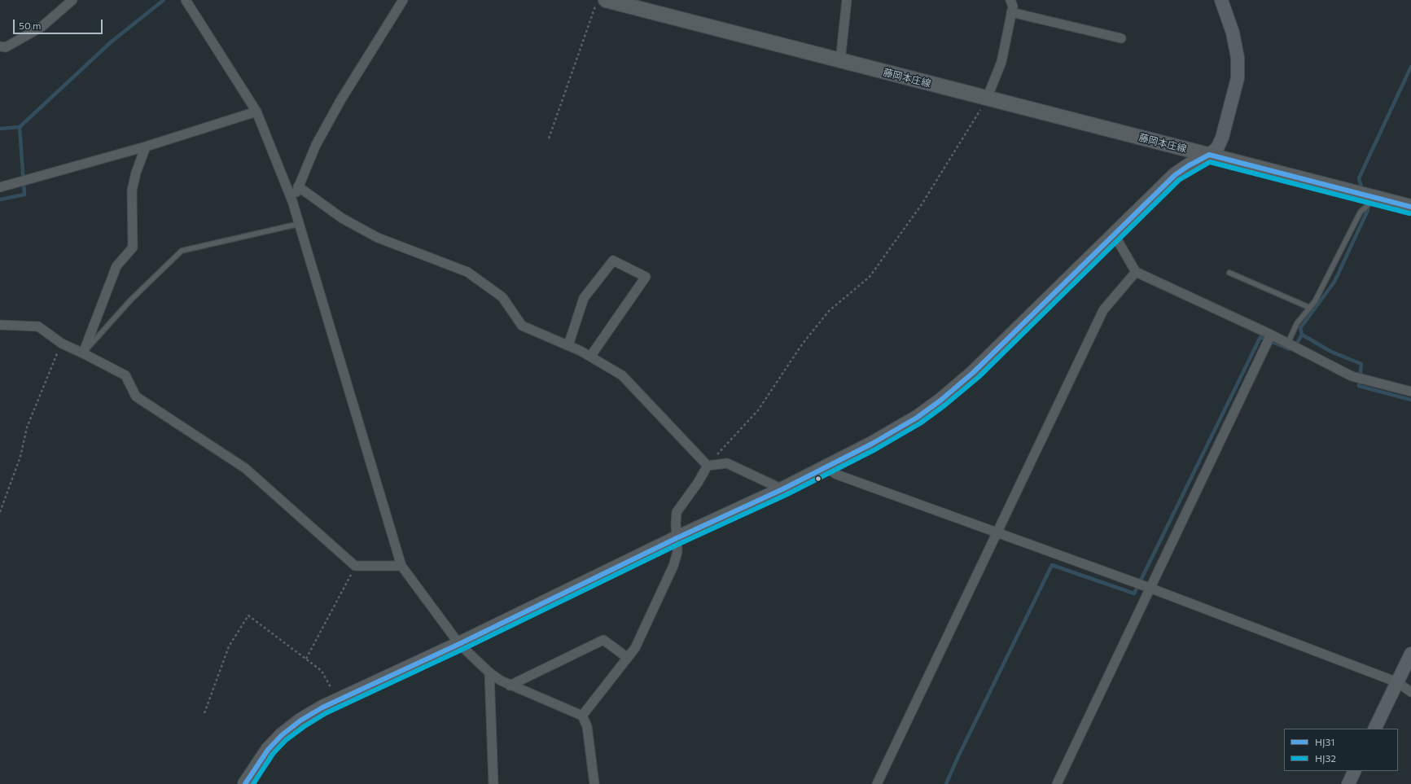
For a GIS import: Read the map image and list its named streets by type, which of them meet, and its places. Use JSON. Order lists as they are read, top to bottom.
{
  "streets": {
    "main road": ["藤岡本庄線"]
  },
  "lines": ["transit line HJ31", "transit line HJ32"],
  "legend": ["HJ31", "HJ32"],
  "scale_bar": "50 m"
}
